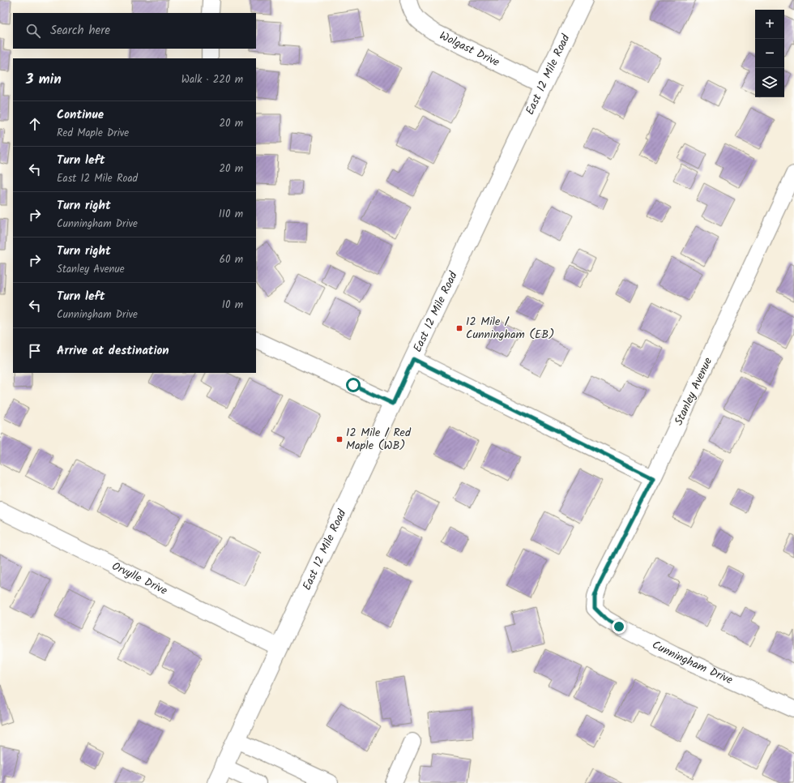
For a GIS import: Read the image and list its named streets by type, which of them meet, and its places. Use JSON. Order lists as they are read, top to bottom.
{
  "streets": {
    "main road": ["East 12 Mile Road"],
    "street": [
      "Wolgast Drive",
      "Stanley Avenue",
      "Orvylle Drive",
      "Cunningham Drive"
    ]
  },
  "crossings": [
    ["Wolgast Drive", "East 12 Mile Road"],
    ["East 12 Mile Road", "Orvylle Drive"],
    ["Stanley Avenue", "Cunningham Drive"]
  ],
  "places": {
    "transit": ["12 Mile / Cunningham (EB)", "12 Mile / Red Maple (WB)"]
  },
  "page": {
    "map_buttons": ["+", "−"],
    "search": "Search here",
    "heading": ["3 min", "Walk · 220 m"],
    "list": [
      ["Continue", "Red Maple Drive", "20 m"],
      ["Turn left", "East 12 Mile Road", "20 m"],
      ["Turn right", "Cunningham Drive", "110 m"],
      ["Turn right", "Stanley Avenue", "60 m"],
      ["Turn left", "Cunningham Drive", "10 m"],
      "Arrive at destination"
    ]
  }
}
